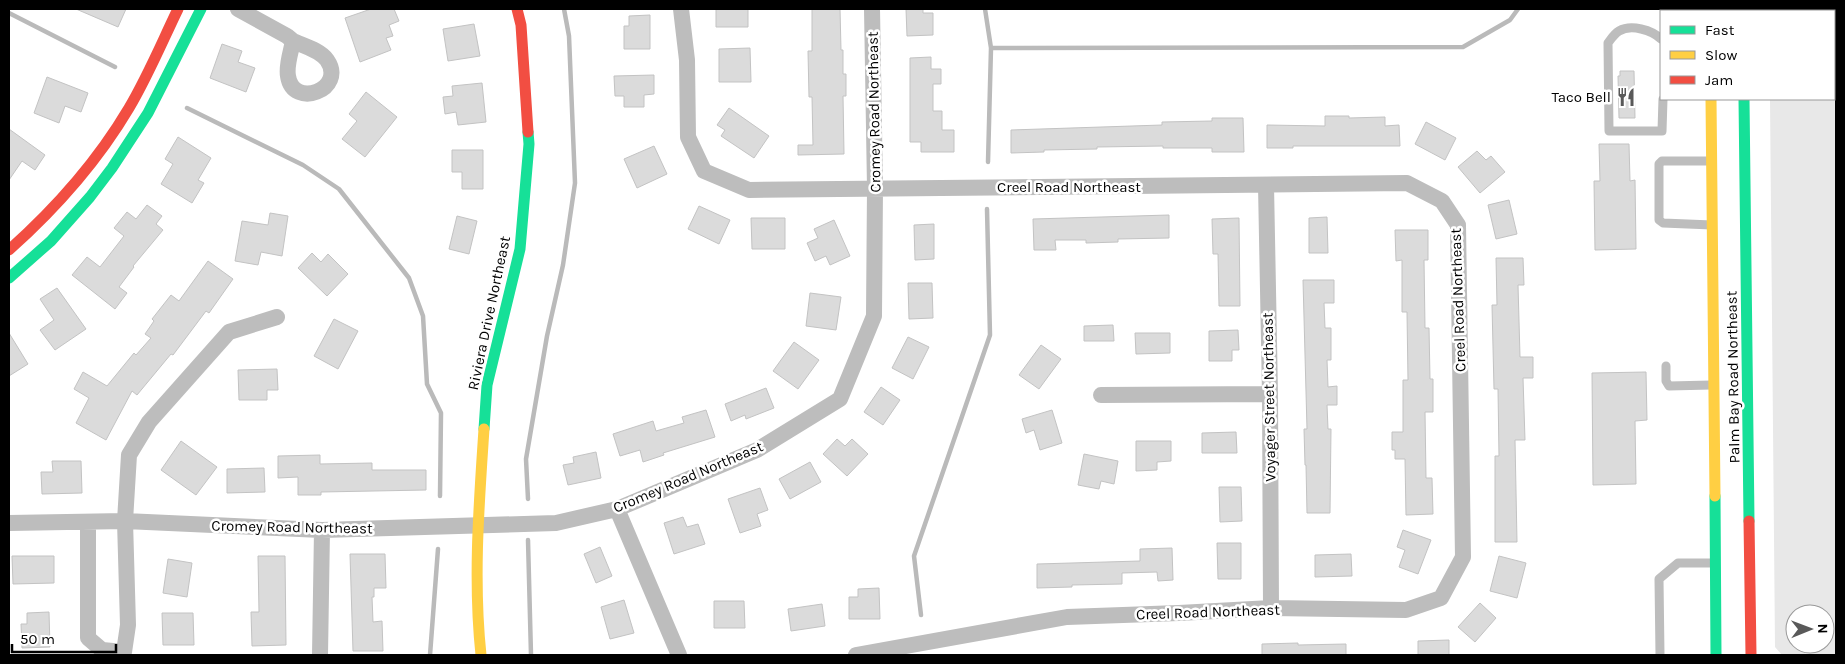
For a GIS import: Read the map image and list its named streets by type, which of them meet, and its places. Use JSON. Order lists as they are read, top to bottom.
{
  "streets": {
    "street": [
      "Cromey Road Northeast",
      "Creel Road Northeast",
      "Riviera Drive Northeast",
      "Palm Bay Road Northeast",
      "Voyager Street Northeast"
    ]
  },
  "crossings": [
    ["Cromey Road Northeast", "Creel Road Northeast"],
    ["Cromey Road Northeast", "Riviera Drive Northeast"],
    ["Creel Road Northeast", "Voyager Street Northeast"]
  ],
  "places": {
    "restaurant": ["Taco Bell"]
  },
  "legend": ["Fast", "Slow", "Jam"],
  "scale_bar": "50 m",
  "north": "right"
}
